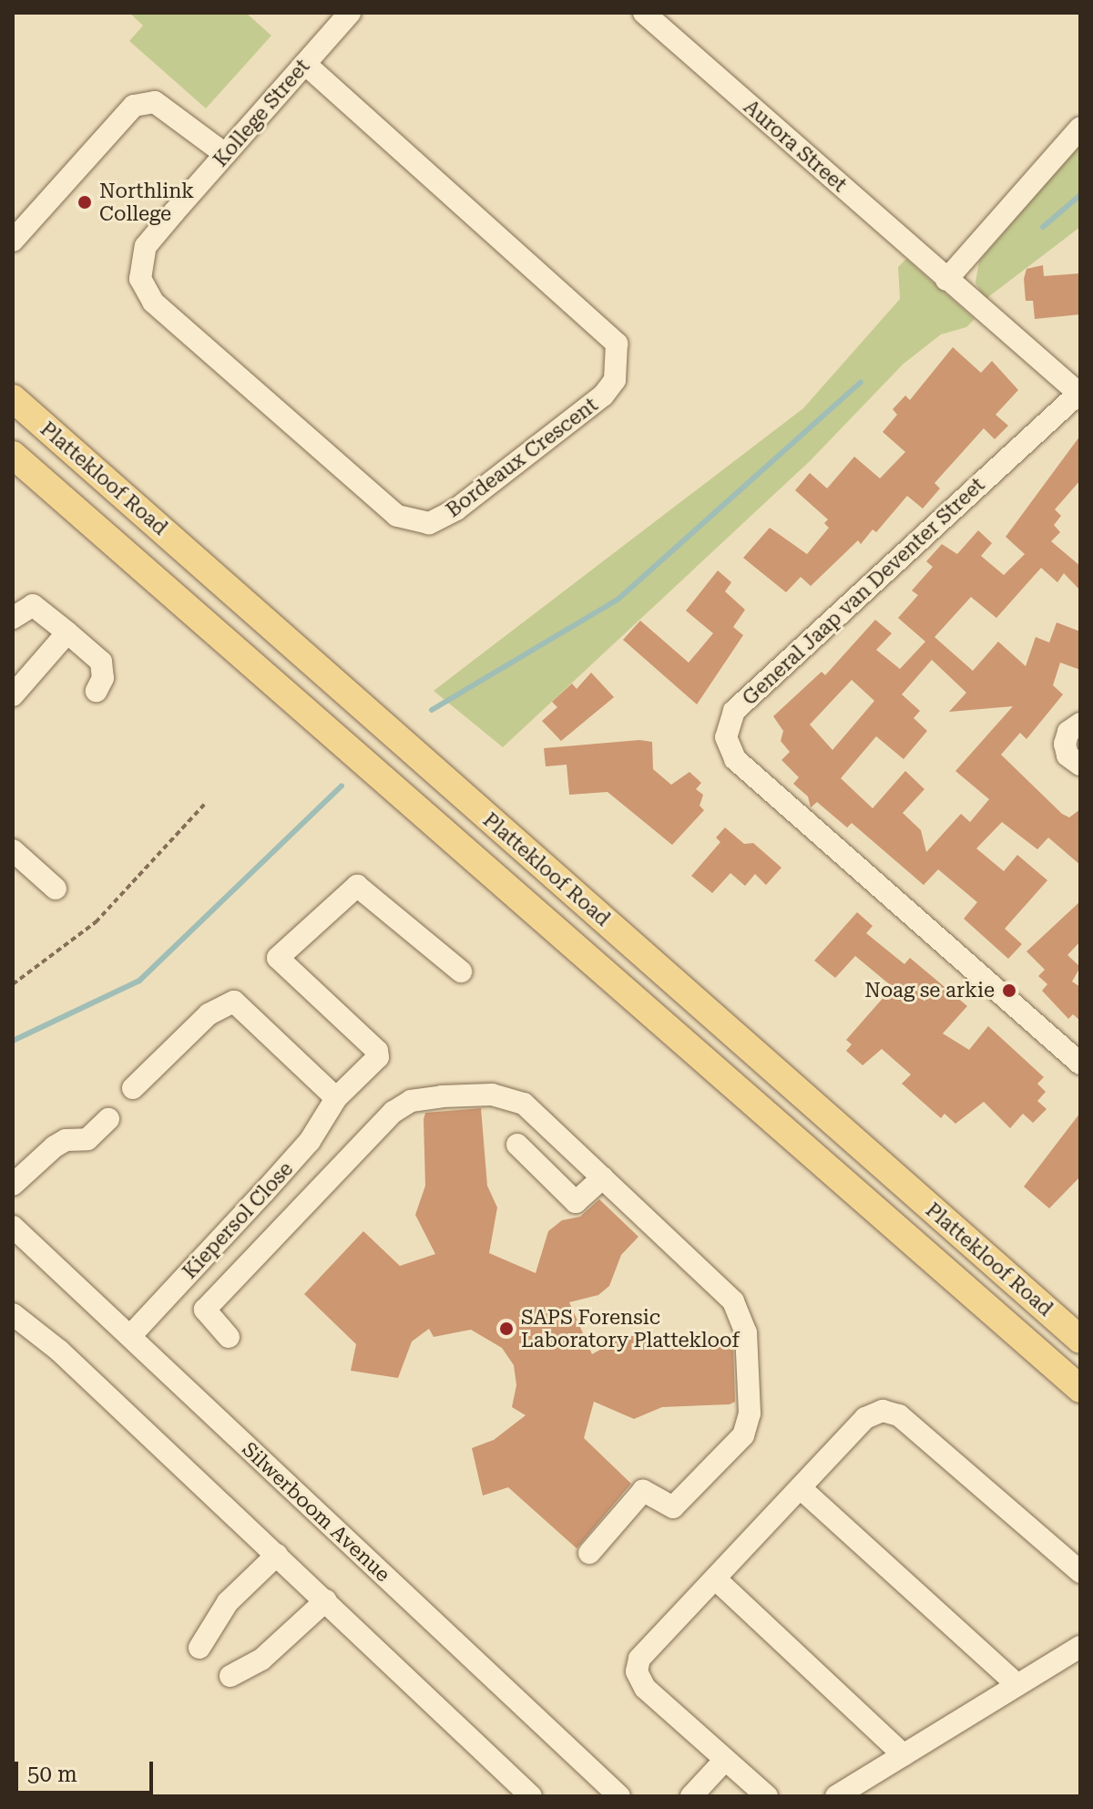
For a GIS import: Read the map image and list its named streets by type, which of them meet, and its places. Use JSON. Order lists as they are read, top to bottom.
{
  "streets": {
    "main road": ["Plattekloof Road"],
    "street": [
      "Kollege Street",
      "Aurora Street",
      "Bordeaux Crescent",
      "General Jaap van Deventer Street",
      "Kiepersol Close",
      "Silwerboom Avenue"
    ]
  },
  "crossings": [
    ["Kollege Street", "Bordeaux Crescent"],
    ["Aurora Street", "General Jaap van Deventer Street"],
    ["Kiepersol Close", "Silwerboom Avenue"]
  ],
  "places": ["Northlink College", "Noag se arkie", "SAPS Forensic Laboratory Plattekloof"],
  "scale_bar": "50 m"
}
